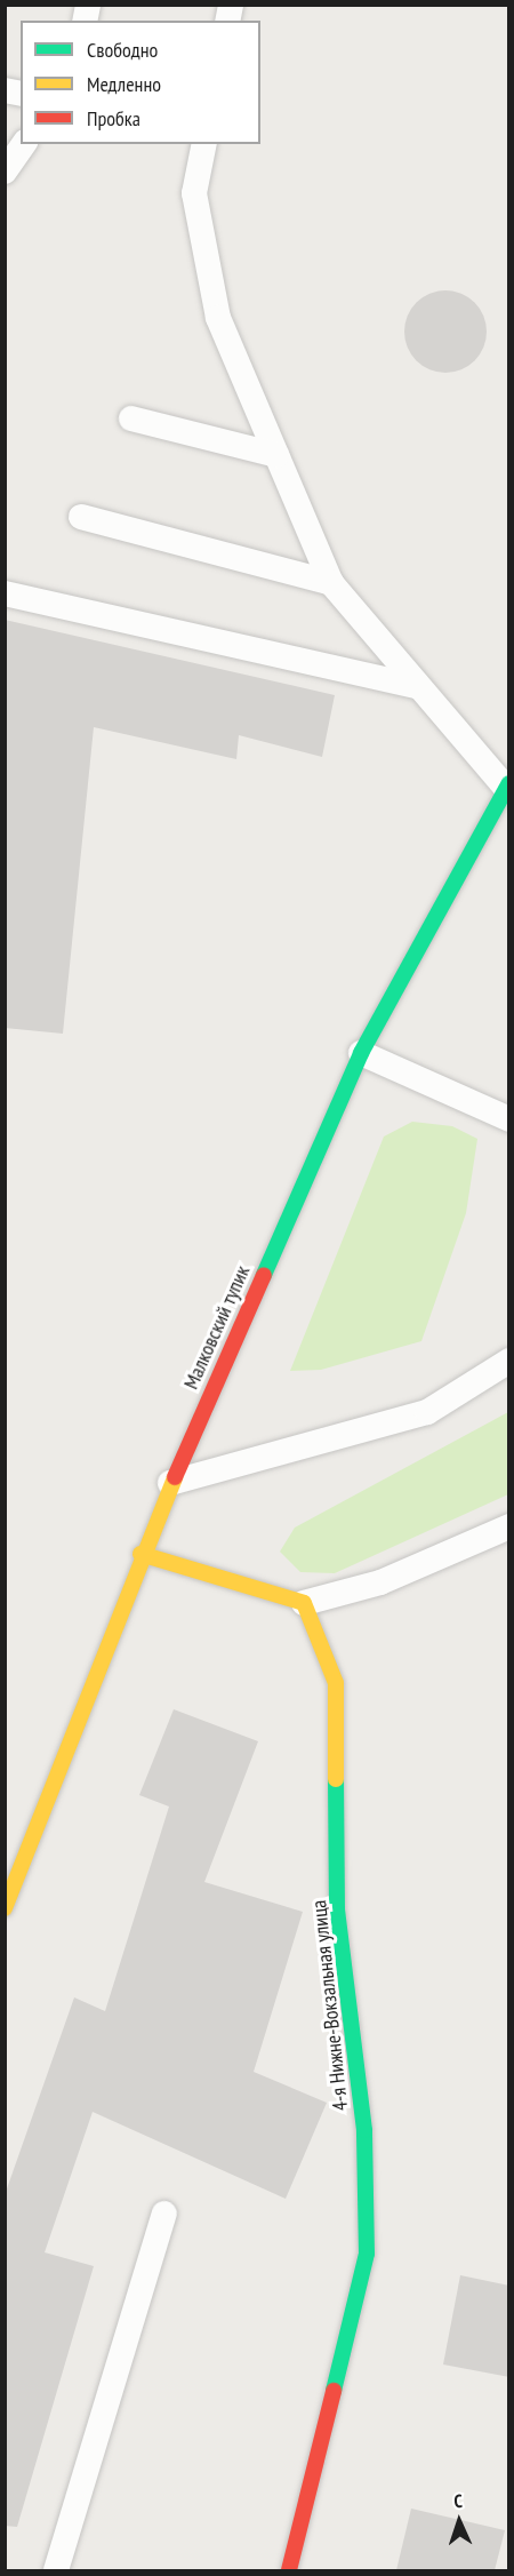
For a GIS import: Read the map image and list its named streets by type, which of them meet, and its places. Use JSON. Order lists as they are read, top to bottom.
{
  "streets": {
    "street": ["Малковский тупик", "4-я Нижне-Вокзальная улица"]
  },
  "legend": ["Свободно", "Медленно", "Пробка"],
  "north": "top"
}
